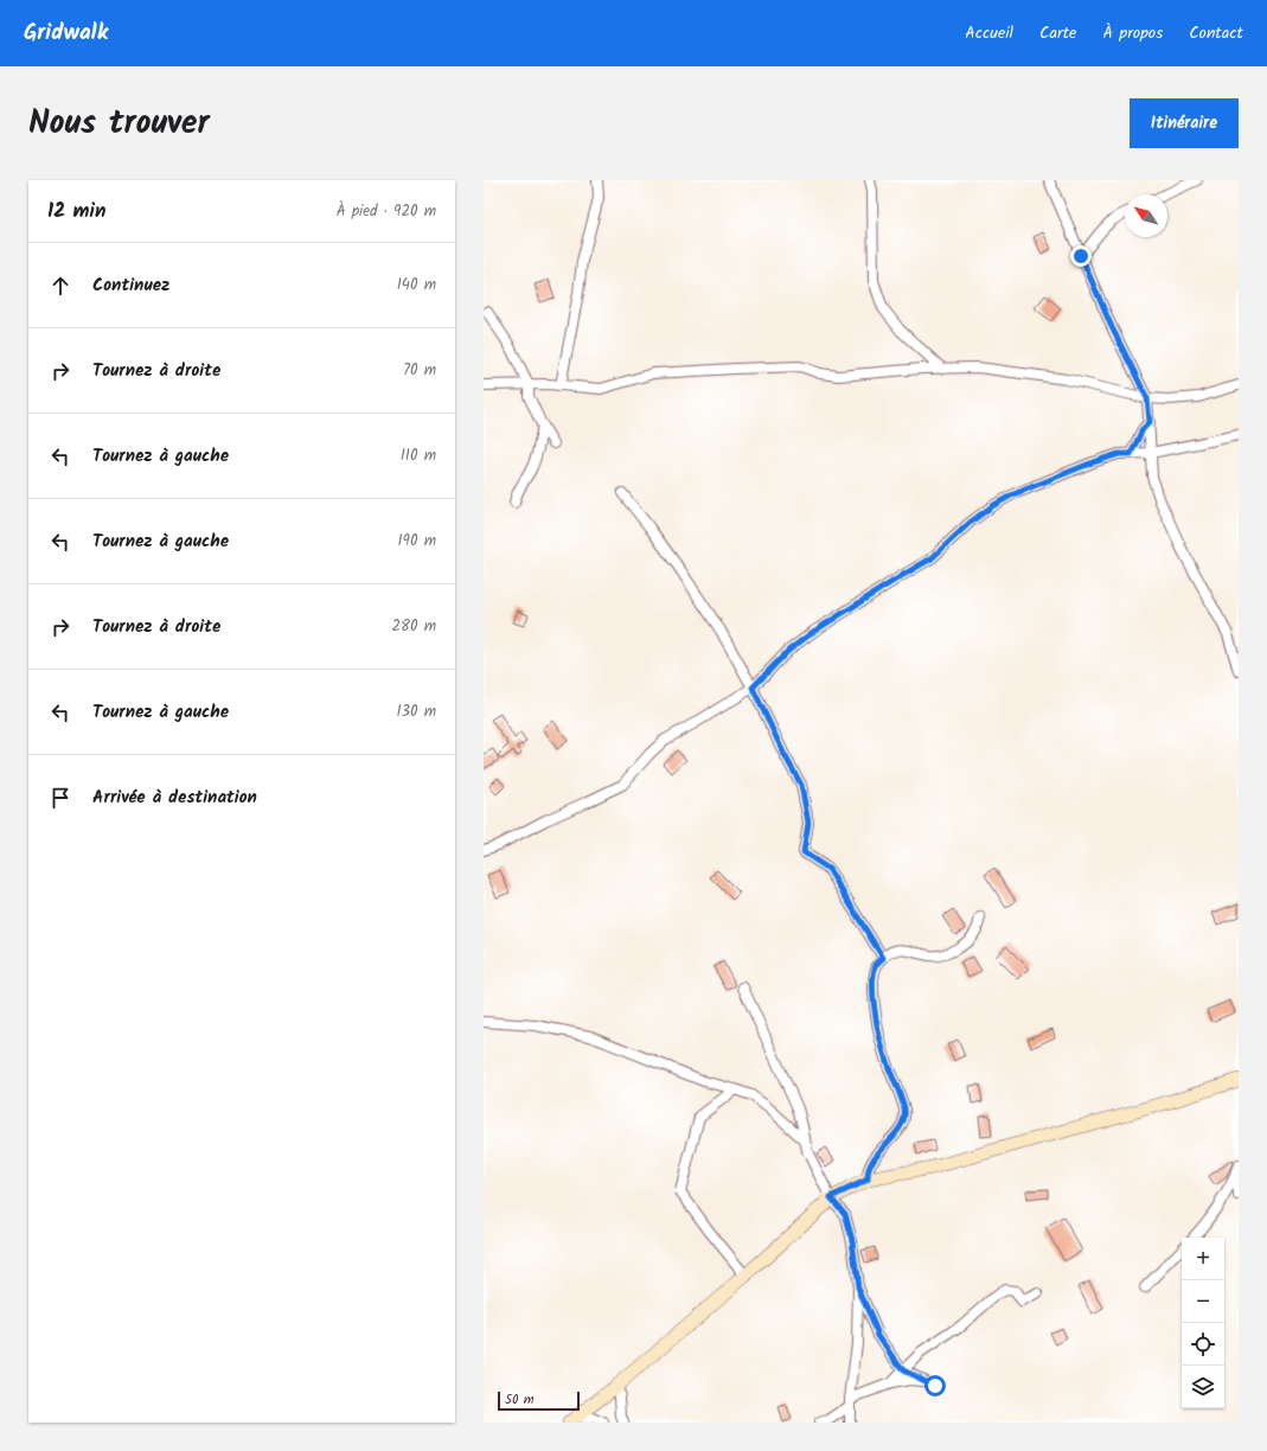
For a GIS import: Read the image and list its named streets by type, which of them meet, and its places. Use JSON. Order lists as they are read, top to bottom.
{
  "scale_bar": "50 m",
  "north": "top left",
  "page": {
    "header": "Gridwalk",
    "nav": [
      "Accueil",
      "Carte",
      "À propos",
      "Contact"
    ],
    "title": "Nous trouver",
    "buttons": "Itinéraire",
    "heading": ["12 min", "À pied · 920 m"],
    "list": [
      ["Continuez", "140 m"],
      ["Tournez à droite", "70 m"],
      ["Tournez à gauche", "110 m"],
      ["Tournez à gauche", "190 m"],
      ["Tournez à droite", "280 m"],
      ["Tournez à gauche", "130 m"],
      "Arrivée à destination"
    ],
    "map_buttons": ["+", "−"],
    "scale": "50 m"
  }
}
